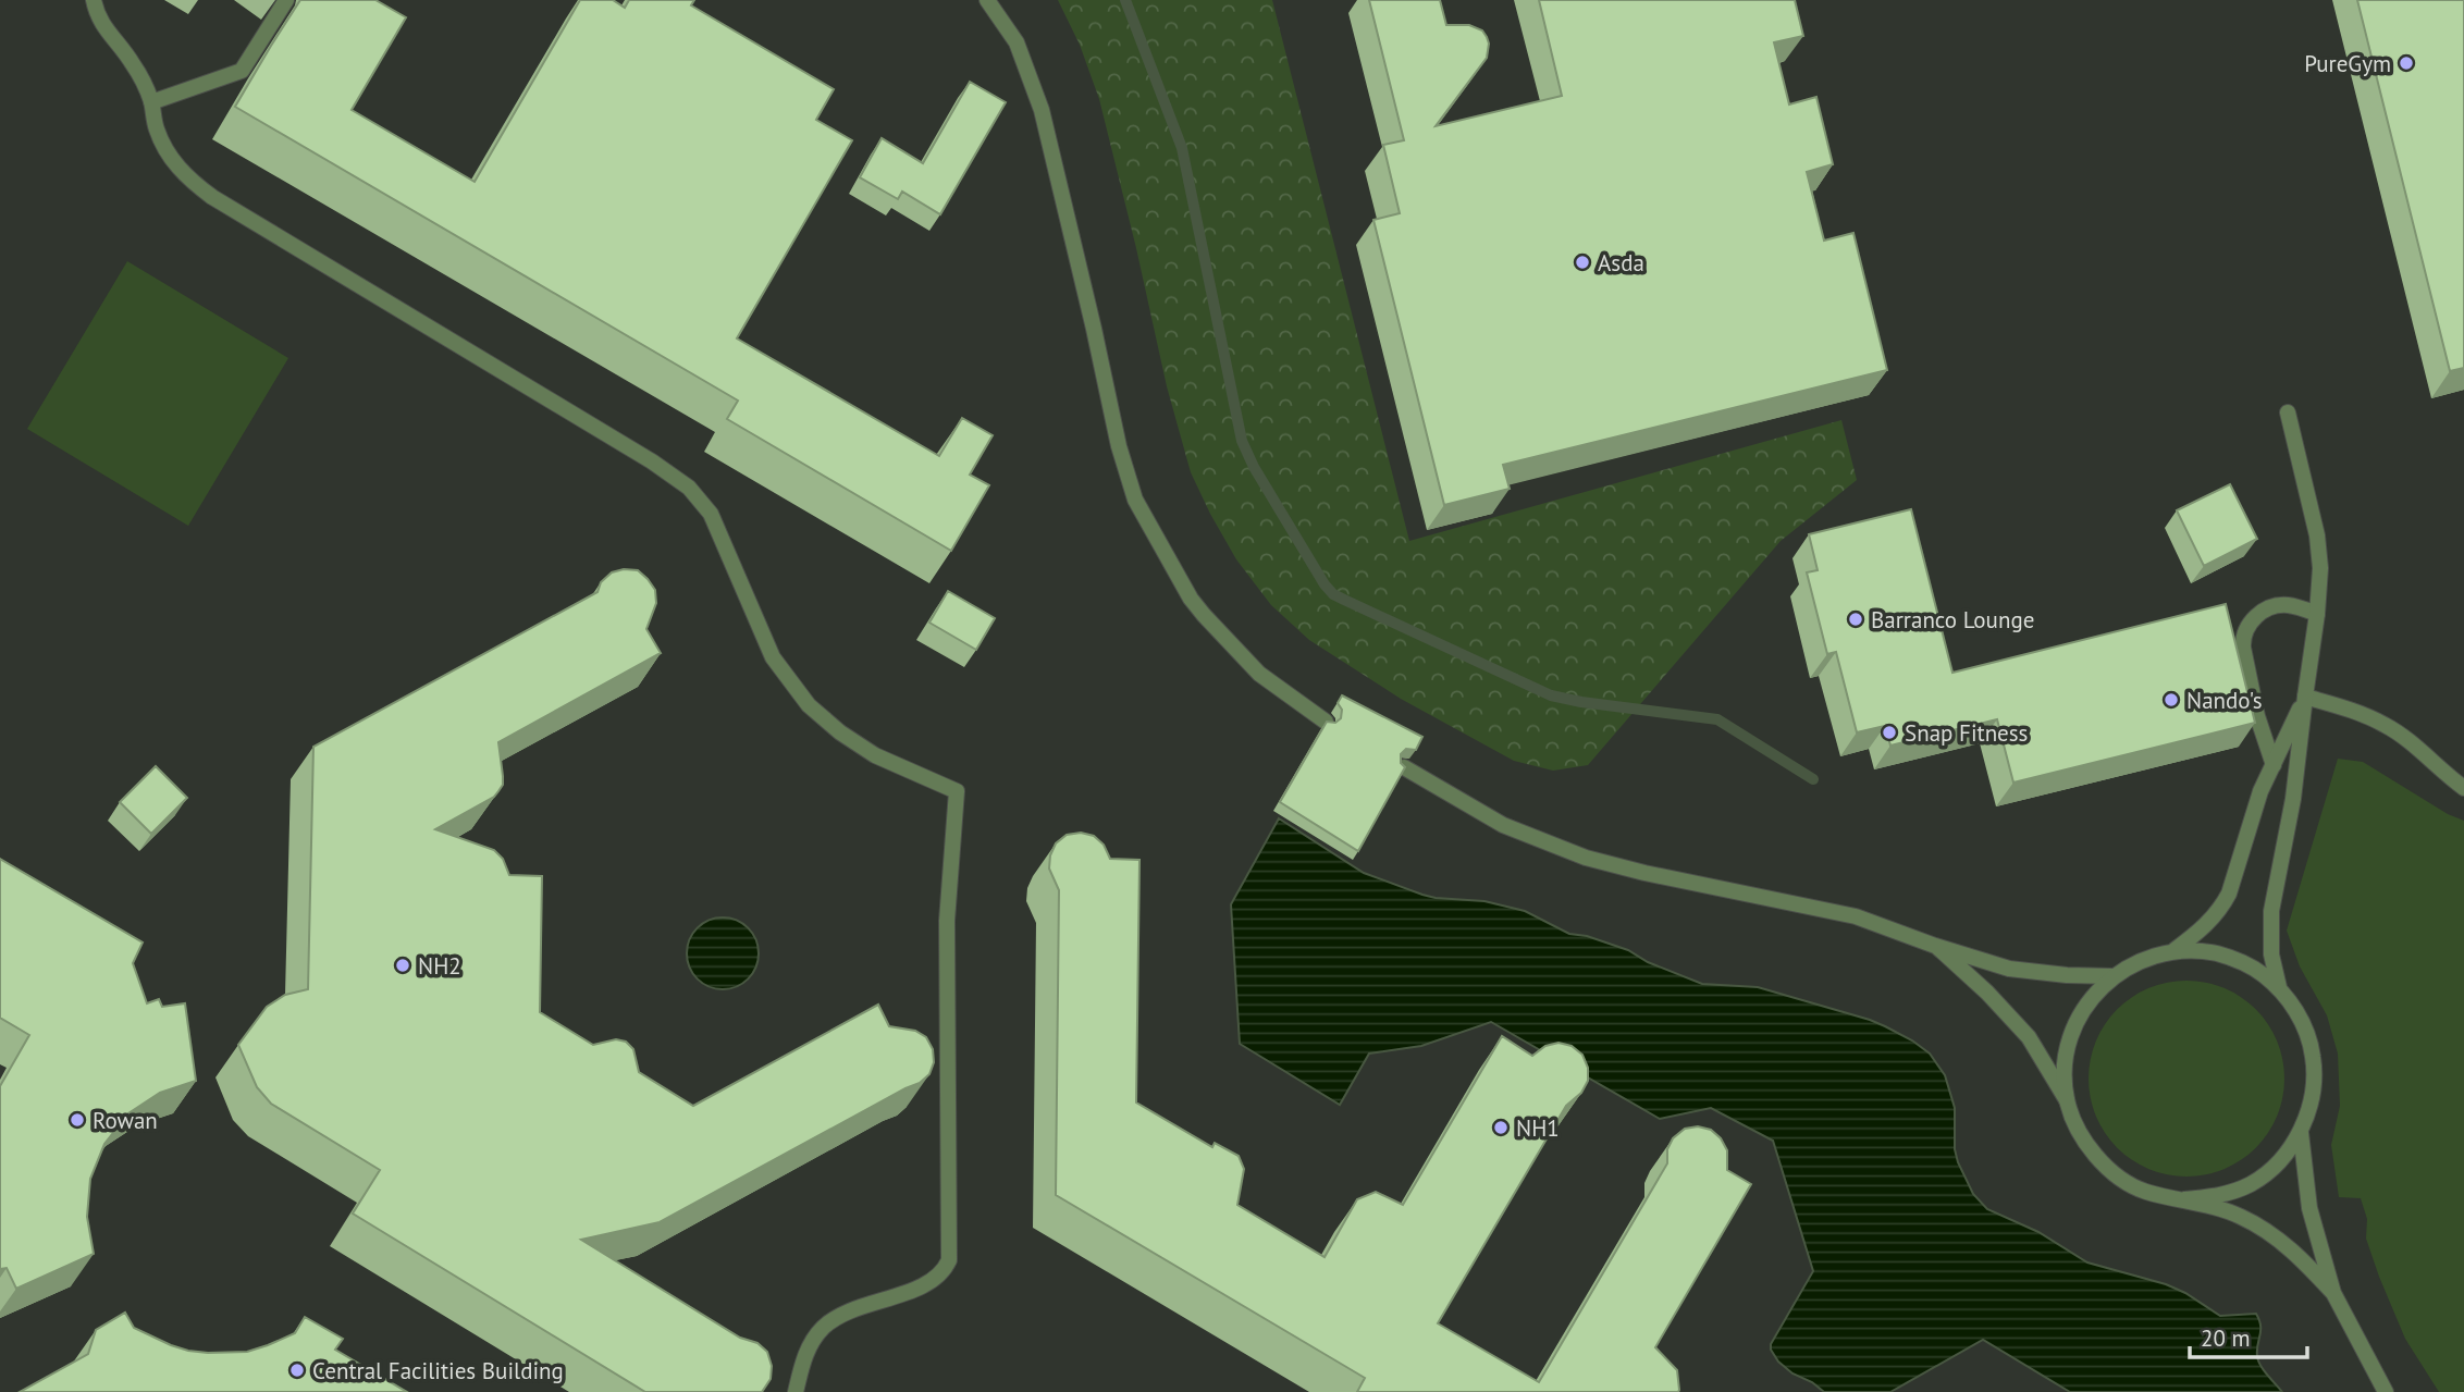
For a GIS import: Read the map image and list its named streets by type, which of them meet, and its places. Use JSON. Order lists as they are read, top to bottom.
{
  "places": [
    "PureGym",
    "Asda",
    "Barranco Lounge",
    "Nando's",
    "Snap Fitness",
    "NH2",
    "Rowan",
    "NH1",
    "Central Facilities Building"
  ],
  "scale_bar": "20 m"
}
